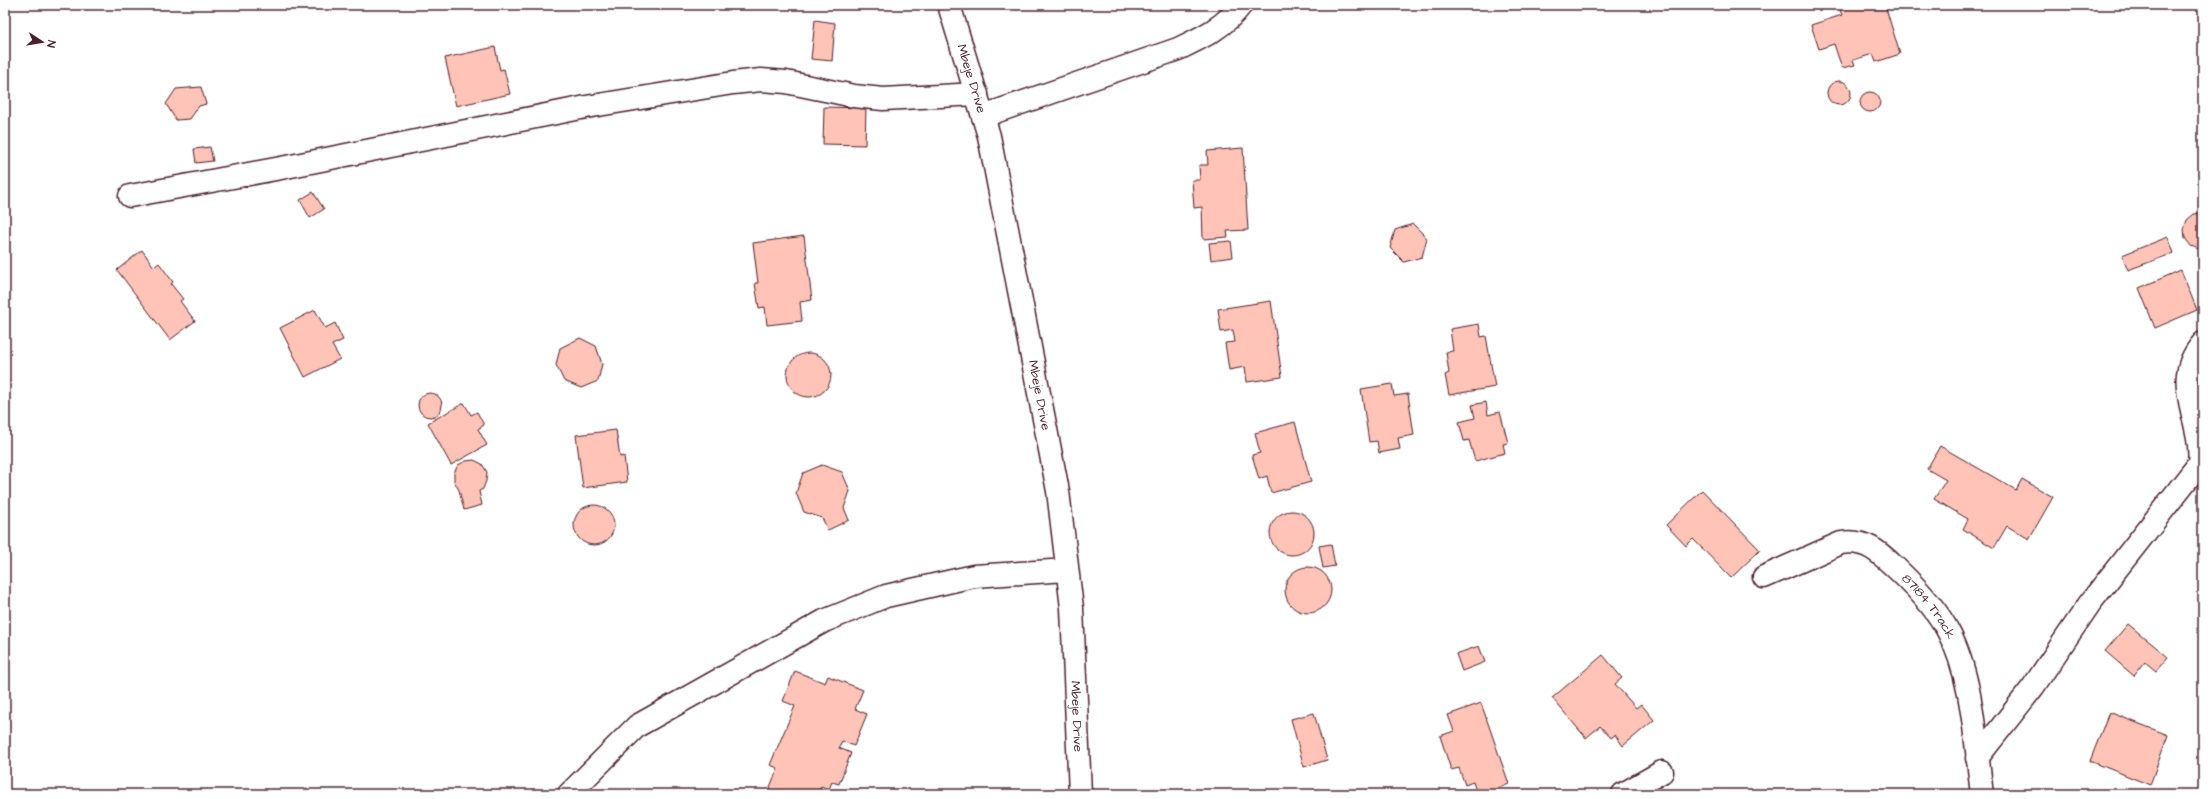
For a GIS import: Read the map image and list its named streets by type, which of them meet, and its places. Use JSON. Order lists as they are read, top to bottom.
{
  "streets": {
    "street": ["Mbeje Drive", "87184 Track"]
  },
  "north": "right"
}
